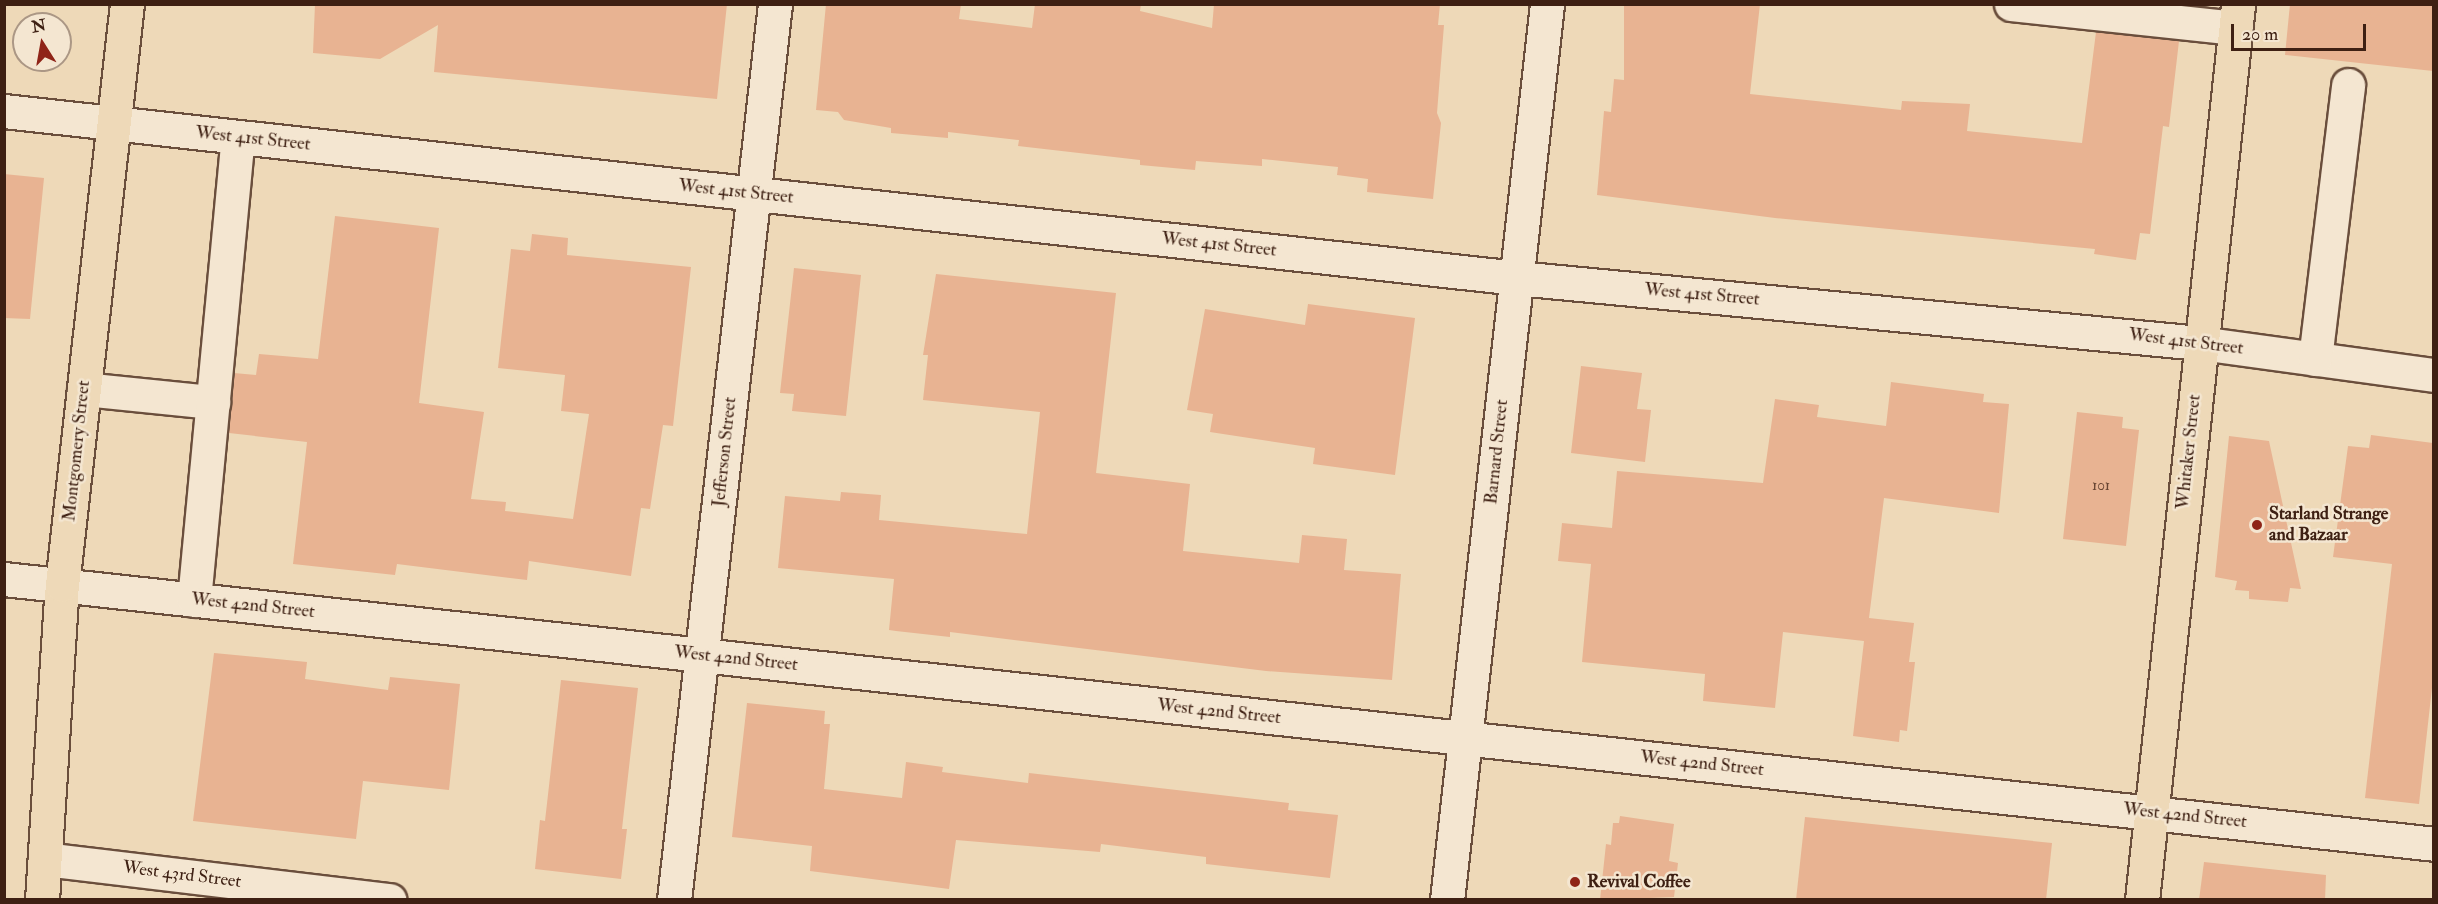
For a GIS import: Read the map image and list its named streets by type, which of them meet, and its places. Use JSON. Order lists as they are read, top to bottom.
{
  "streets": {
    "main road": ["Montgomery Street", "Whitaker Street"],
    "street": [
      "West 41st Street",
      "Jefferson Street",
      "Barnard Street",
      "West 42nd Street",
      "West 43rd Street"
    ]
  },
  "crossings": [
    ["West 41st Street", "Montgomery Street"],
    ["West 41st Street", "Jefferson Street"],
    ["West 41st Street", "Barnard Street"],
    ["West 41st Street", "Whitaker Street"],
    ["Montgomery Street", "West 42nd Street"],
    ["Montgomery Street", "West 43rd Street"],
    ["Jefferson Street", "West 42nd Street"],
    ["Barnard Street", "West 42nd Street"],
    ["Whitaker Street", "West 42nd Street"]
  ],
  "places": ["Starland Strange and Bazaar", "Revival Coffee"],
  "house_numbers": ["101"],
  "scale_bar": "20 m",
  "north": "top"
}
